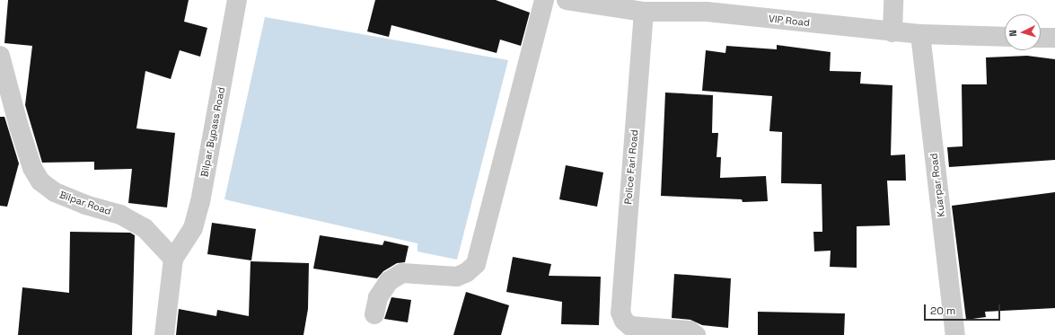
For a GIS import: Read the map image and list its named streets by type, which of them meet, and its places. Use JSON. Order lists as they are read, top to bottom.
{
  "streets": {
    "street": [
      "VIP Road",
      "Bilpar Bypass Road",
      "Police Fari Road",
      "Kuarpar Road",
      "Bilpar Road"
    ]
  },
  "crossings": [
    ["VIP Road", "Police Fari Road"],
    ["VIP Road", "Kuarpar Road"],
    ["Bilpar Bypass Road", "Bilpar Road"]
  ],
  "scale_bar": "20 m",
  "north": "left"
}
